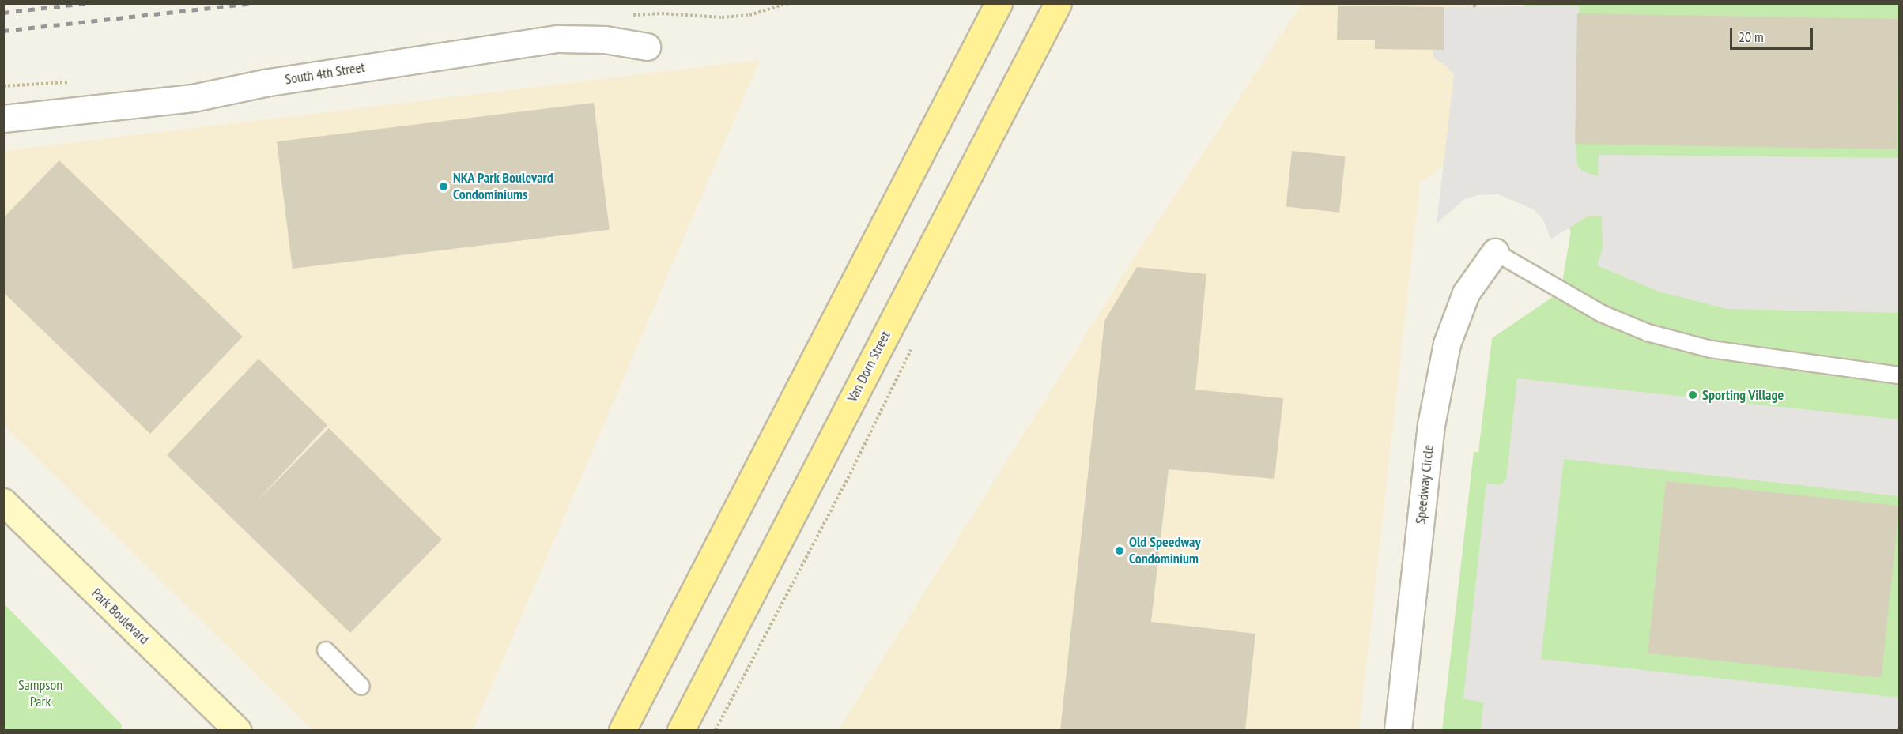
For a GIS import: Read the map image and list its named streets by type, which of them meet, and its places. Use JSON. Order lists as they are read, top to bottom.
{
  "streets": {
    "main road": ["Van Dorn Street", "Park Boulevard"],
    "street": ["South 4th Street", "Speedway Circle"]
  },
  "parks": ["Sampson Park"],
  "places": ["NKA Park Boulevard Condominiums", "Sporting Village", "Old Speedway Condominium"],
  "scale_bar": "20 m"
}
